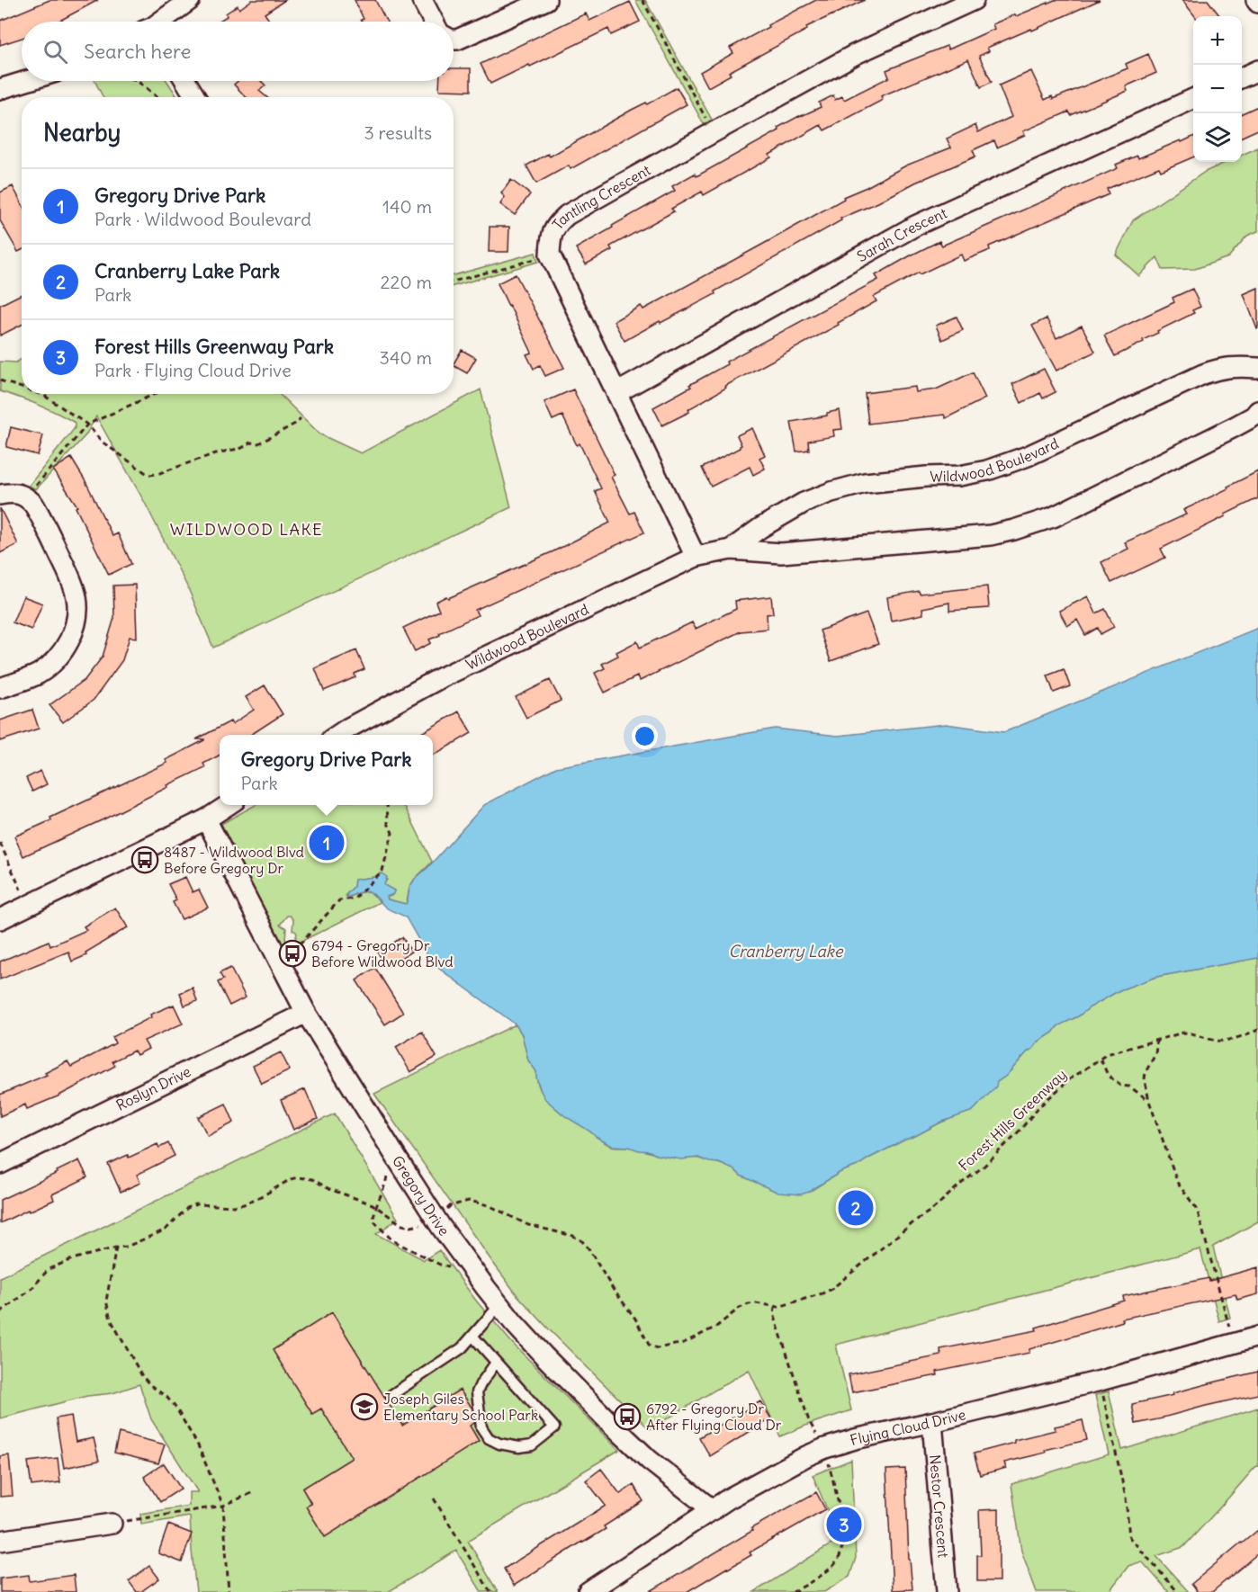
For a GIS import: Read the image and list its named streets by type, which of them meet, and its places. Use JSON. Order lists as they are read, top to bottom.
{
  "streets": {
    "street": [
      "Tantling Crescent",
      "Sarah Crescent",
      "Wildwood Boulevard",
      "Roslyn Drive",
      "Gregory Drive",
      "Flying Cloud Drive",
      "Nestor Crescent"
    ],
    "path": ["Forest Hills Greenway"]
  },
  "crossings": [
    ["Tantling Crescent", "Sarah Crescent"],
    ["Tantling Crescent", "Wildwood Boulevard"],
    ["Roslyn Drive", "Gregory Drive"],
    ["Gregory Drive", "Flying Cloud Drive"],
    ["Flying Cloud Drive", "Nestor Crescent"]
  ],
  "districts": ["WILDWOOD LAKE"],
  "water": ["Cranberry Lake"],
  "places": {
    "bus stop": ["8487 - Wildwood Blvd Before Gregory Dr", "6794 - Gregory Dr Before Wildwood Blvd", "6792 - Gregory Dr After Flying Cloud Dr"],
    "school or university": ["Joseph Giles Elementary School Park"]
  },
  "page": {
    "map_buttons": ["+", "−"],
    "search": "Search here",
    "heading": ["Nearby", "3 results"],
    "list": [
      {
        "mark": "1",
        "name": "Gregory Drive Park",
        "note": "Park · Wildwood Boulevard",
        "value": "140 m"
      },
      {
        "mark": "2",
        "name": "Cranberry Lake Park",
        "note": "Park",
        "value": "220 m"
      },
      {
        "mark": "3",
        "name": "Forest Hills Greenway Park",
        "note": "Park · Flying Cloud Drive",
        "value": "340 m"
      }
    ],
    "popup": ["Gregory Drive Park", "Park"],
    "pins": ["1", "2", "3"]
  }
}
